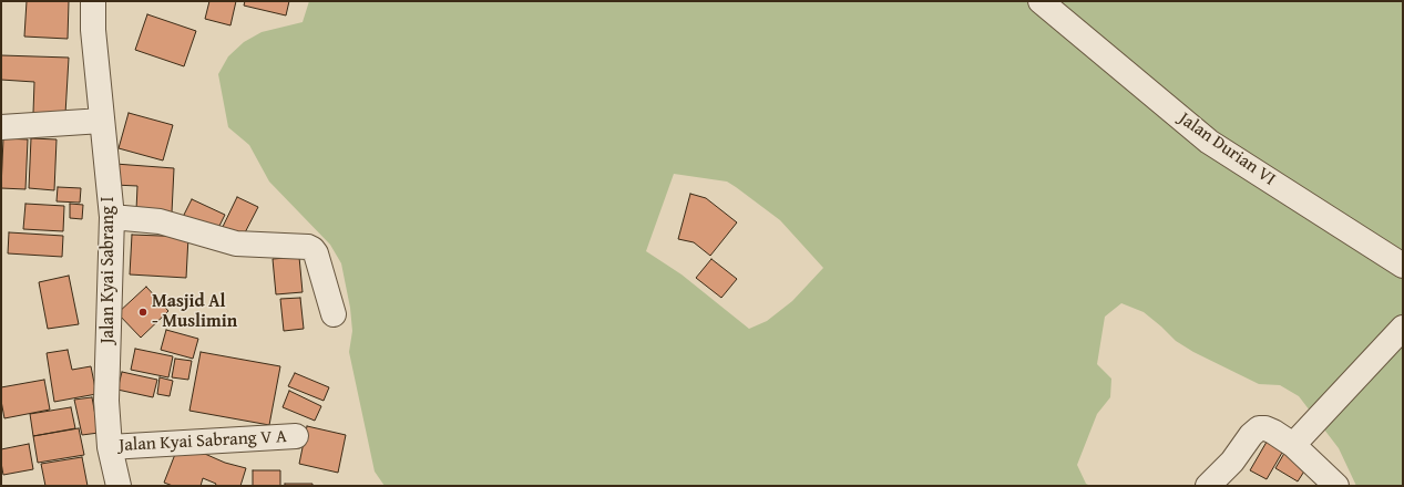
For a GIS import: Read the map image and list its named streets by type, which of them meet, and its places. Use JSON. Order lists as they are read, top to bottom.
{
  "streets": {
    "street": ["Jalan Durian VI", "Jalan Kyai Sabrang I", "Jalan Kyai Sabrang V A"]
  },
  "crossings": [
    ["Jalan Kyai Sabrang I", "Jalan Kyai Sabrang V A"]
  ],
  "places": ["Masjid Al - Muslimin"]
}
